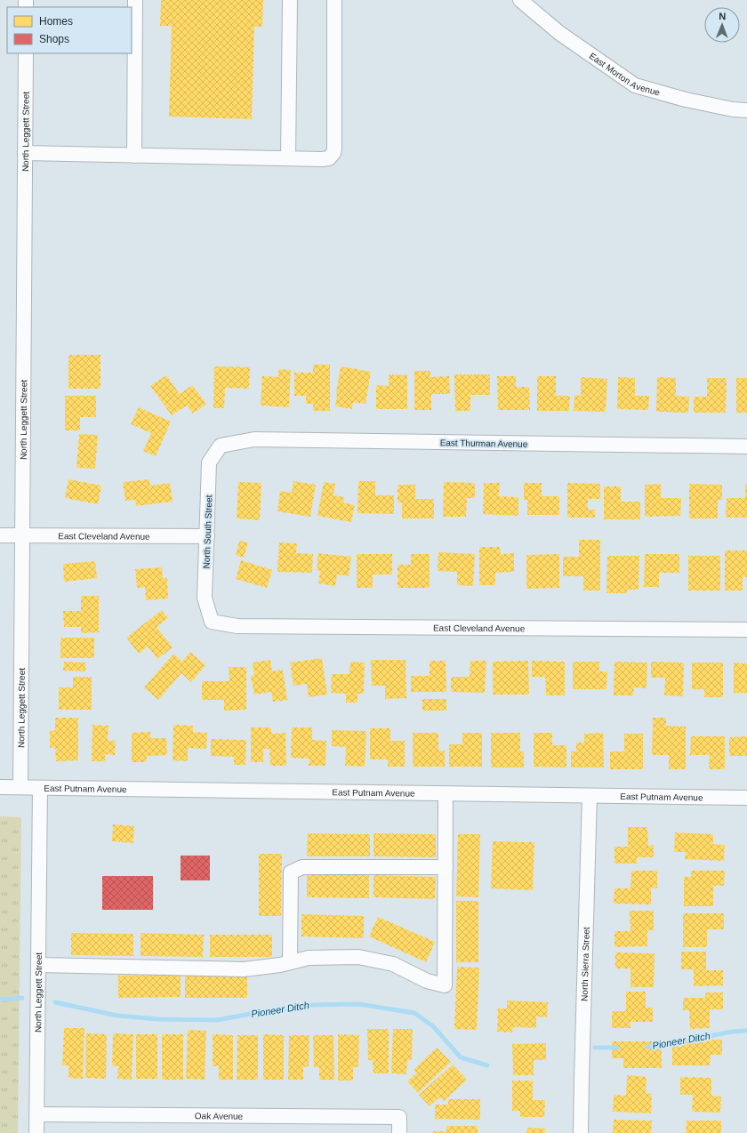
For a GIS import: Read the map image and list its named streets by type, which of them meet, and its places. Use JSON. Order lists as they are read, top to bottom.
{
  "streets": {
    "street": [
      "East Morton Avenue",
      "North Leggett Street",
      "East Thurman Avenue",
      "North South Street",
      "East Cleveland Avenue",
      "East Putnam Avenue",
      "North Sierra Street",
      "Oak Avenue"
    ]
  },
  "crossings": [
    ["North Leggett Street", "East Cleveland Avenue"],
    ["North Leggett Street", "East Putnam Avenue"],
    ["North Leggett Street", "Oak Avenue"],
    ["East Thurman Avenue", "North South Street"],
    ["North South Street", "East Cleveland Avenue"],
    ["East Putnam Avenue", "North Sierra Street"]
  ],
  "water": ["Pioneer Ditch"],
  "legend": ["Homes", "Shops"],
  "north": "top"
}
